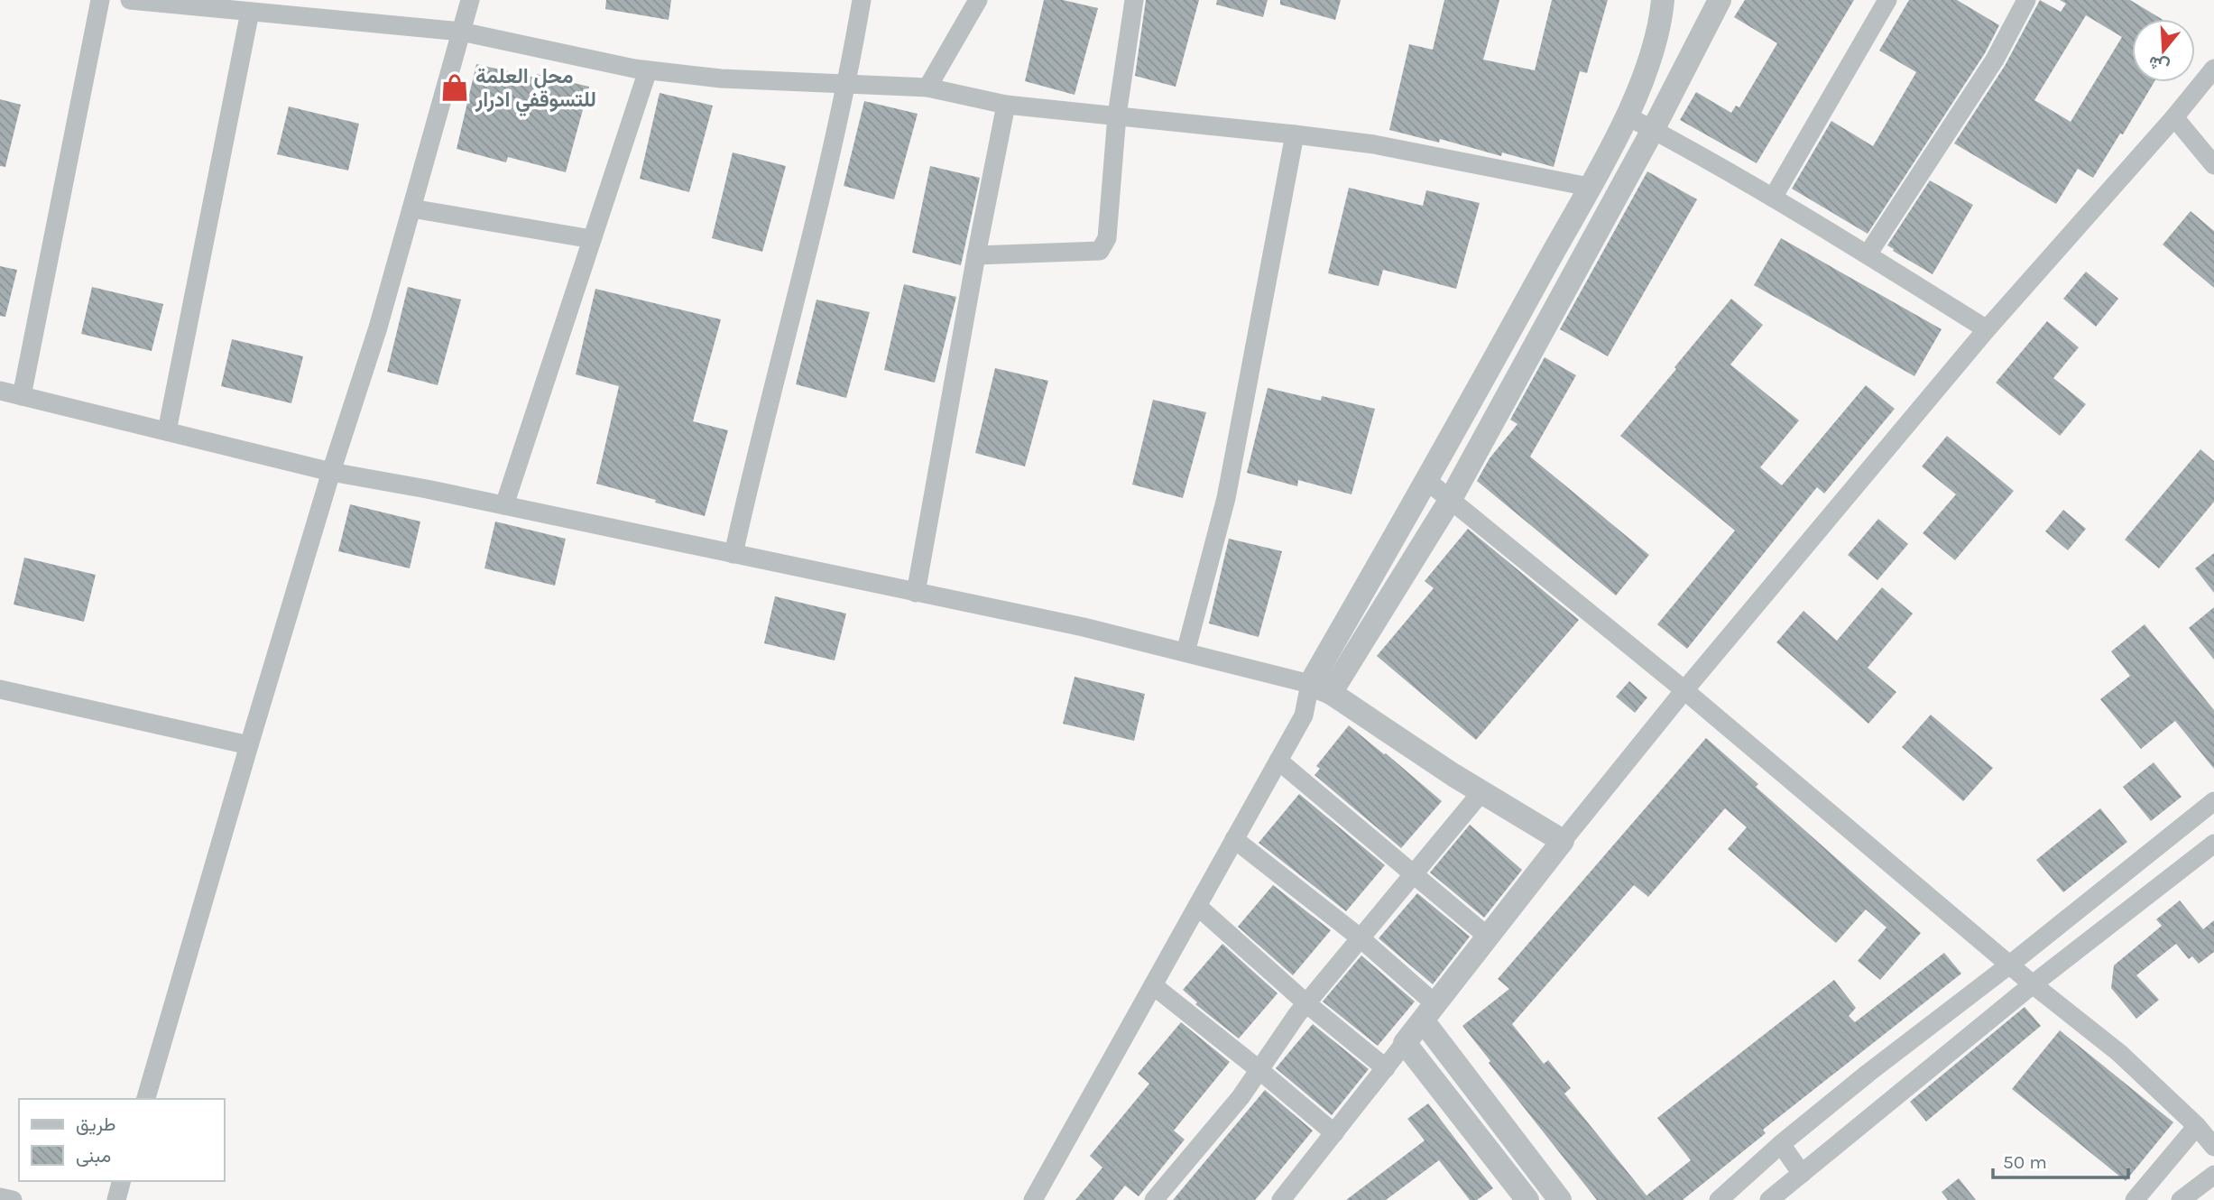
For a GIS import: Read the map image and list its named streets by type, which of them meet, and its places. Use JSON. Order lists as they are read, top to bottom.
{
  "places": {
    "shop": ["محل العلمة للتسوقفي ادرار"]
  },
  "legend": ["طريق", "مبنى"],
  "scale_bar": "50 m",
  "north": "bottom"
}
